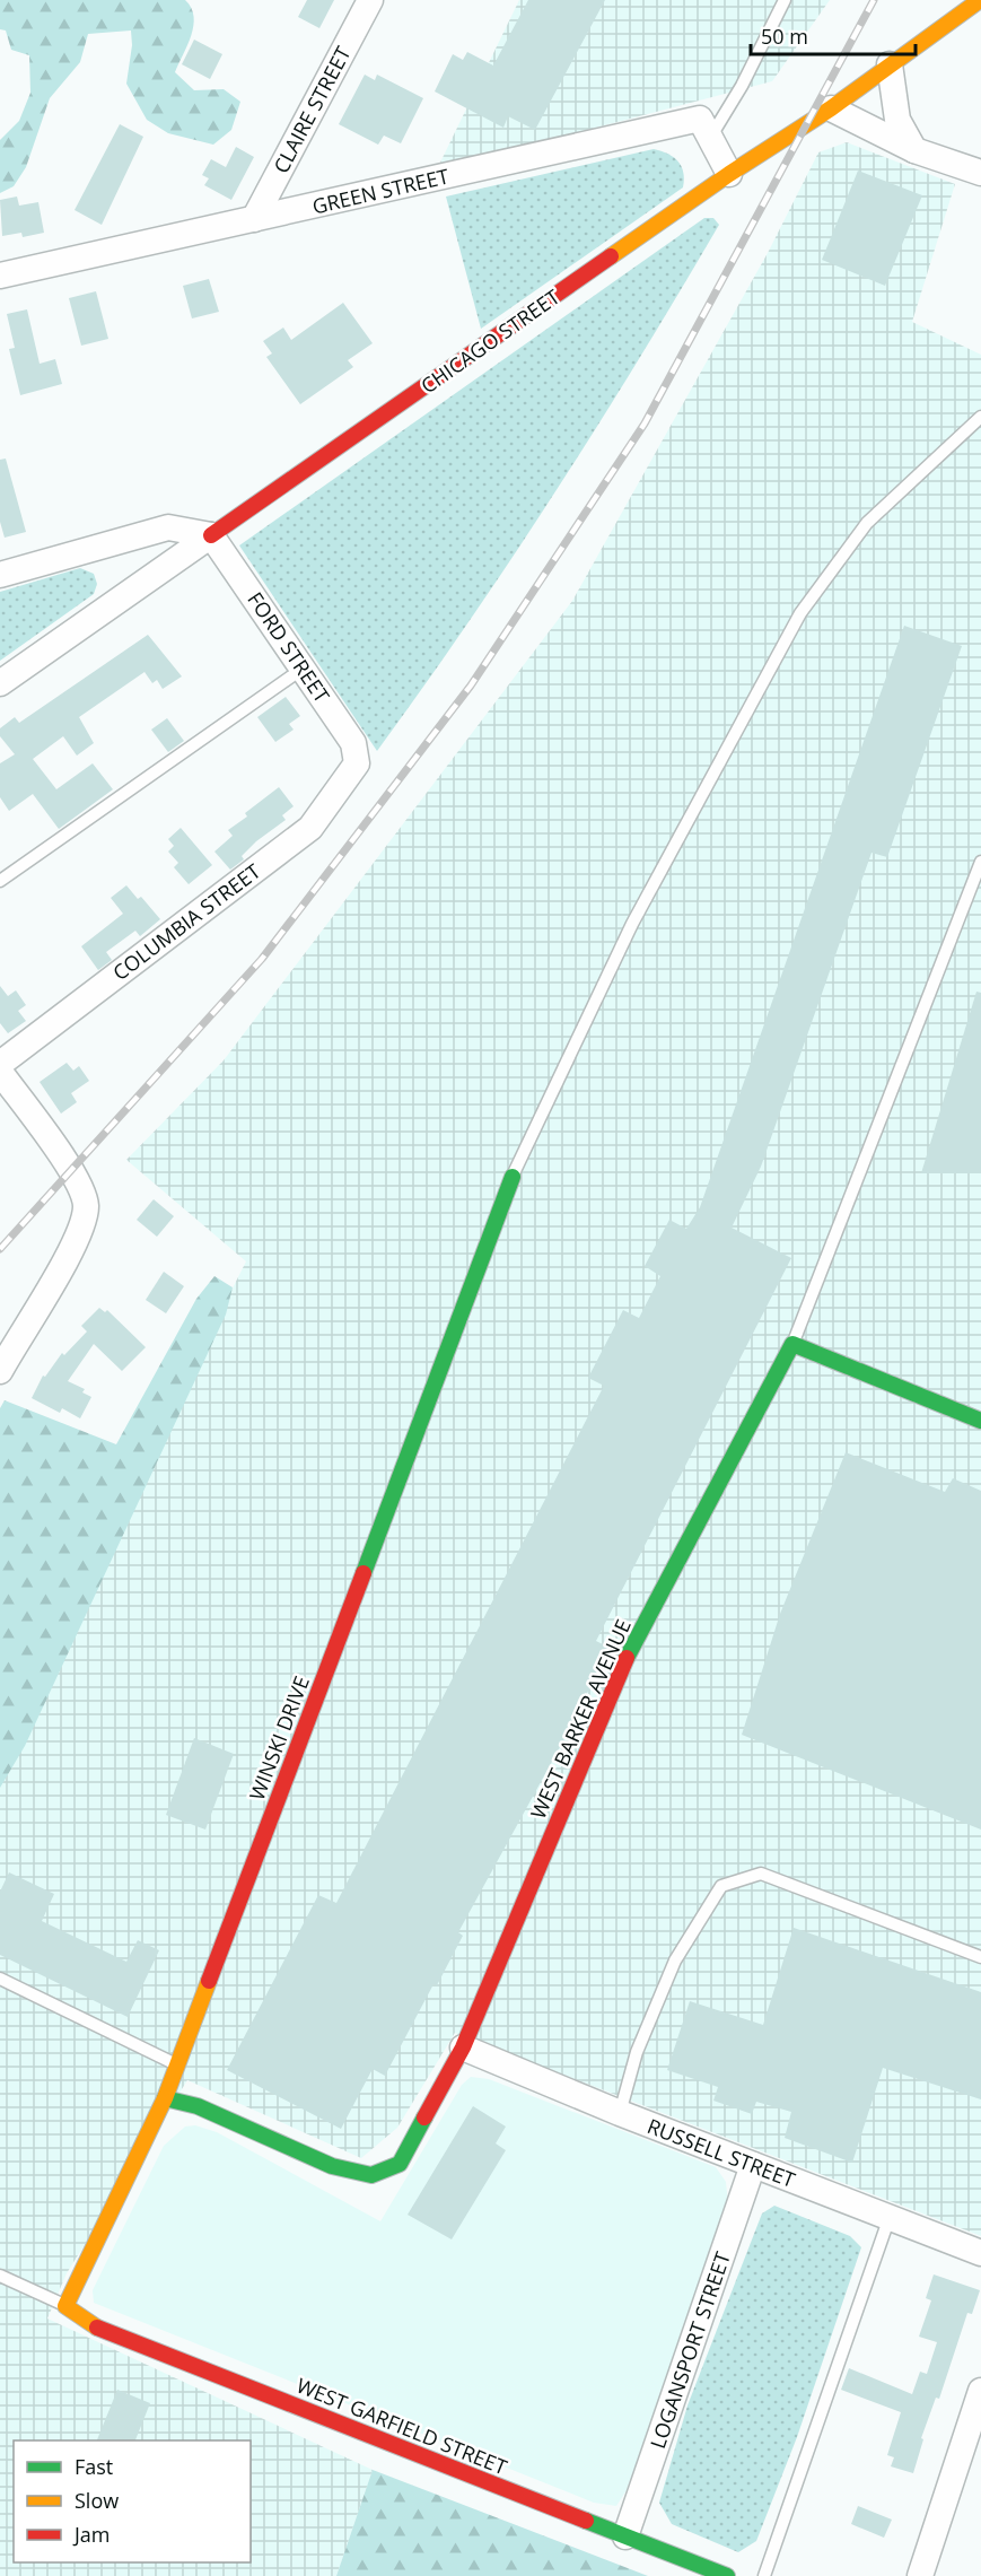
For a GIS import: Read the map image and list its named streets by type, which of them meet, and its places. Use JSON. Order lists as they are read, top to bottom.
{
  "streets": {
    "street": [
      "CLAIRE STREET",
      "GREEN STREET",
      "CHICAGO STREET",
      "FORD STREET",
      "COLUMBIA STREET",
      "WEST BARKER AVENUE",
      "WINSKI DRIVE",
      "RUSSELL STREET",
      "LOGANSPORT STREET",
      "WEST GARFIELD STREET"
    ]
  },
  "crossings": [
    ["CLAIRE STREET", "GREEN STREET"],
    ["GREEN STREET", "CHICAGO STREET"],
    ["CHICAGO STREET", "FORD STREET"],
    ["FORD STREET", "COLUMBIA STREET"],
    ["WEST BARKER AVENUE", "WINSKI DRIVE"],
    ["WEST BARKER AVENUE", "RUSSELL STREET"],
    ["WINSKI DRIVE", "WEST GARFIELD STREET"],
    ["RUSSELL STREET", "LOGANSPORT STREET"],
    ["LOGANSPORT STREET", "WEST GARFIELD STREET"]
  ],
  "legend": ["Fast", "Slow", "Jam"],
  "scale_bar": "50 m"
}
